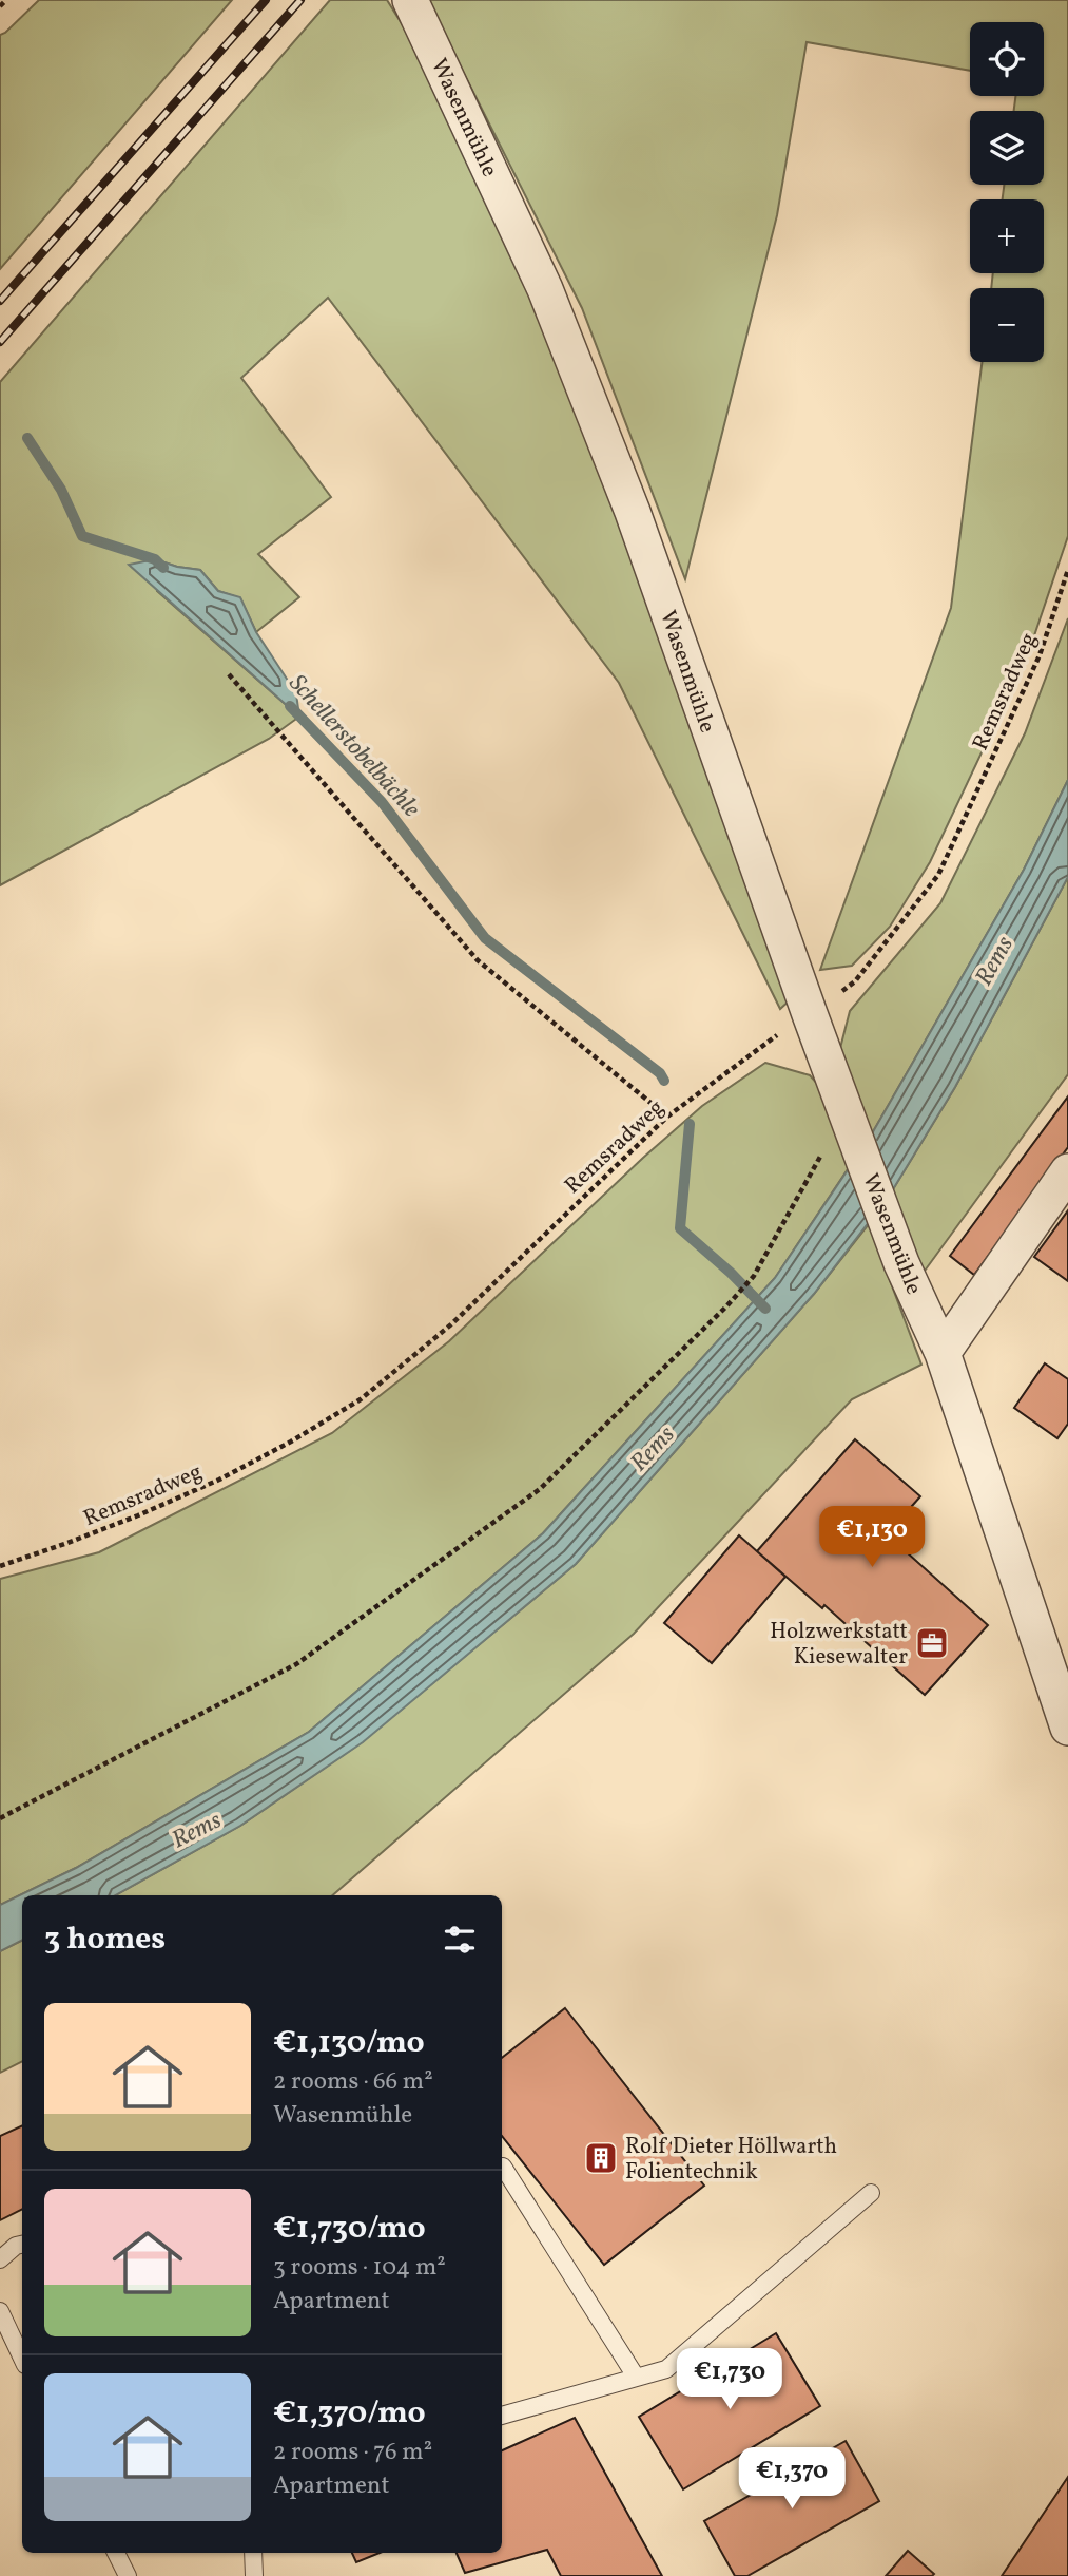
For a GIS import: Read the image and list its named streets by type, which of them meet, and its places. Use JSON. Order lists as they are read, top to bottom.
{
  "streets": {
    "street": ["Wasenmühle"],
    "path": ["Remsradweg"]
  },
  "crossings": [
    ["Wasenmühle", "Remsradweg"]
  ],
  "water": ["Schellerstobelbächle", "Rems"],
  "places": {
    "office": ["Holzwerkstatt Kiesewalter"],
    "building": ["Rolf Dieter Höllwarth Folientechnik"]
  },
  "page": {
    "map_buttons": ["+", "−"],
    "price": ["€1,130", "€1,730", "€1,370"],
    "heading": "3 homes",
    "list": [
      {
        "name": "€1,130/mo",
        "note": "2 rooms · 66 m² · Wasenmühle"
      },
      {
        "name": "€1,730/mo",
        "note": "3 rooms · 104 m² · Apartment"
      },
      {
        "name": "€1,370/mo",
        "note": "2 rooms · 76 m² · Apartment"
      }
    ]
  }
}
